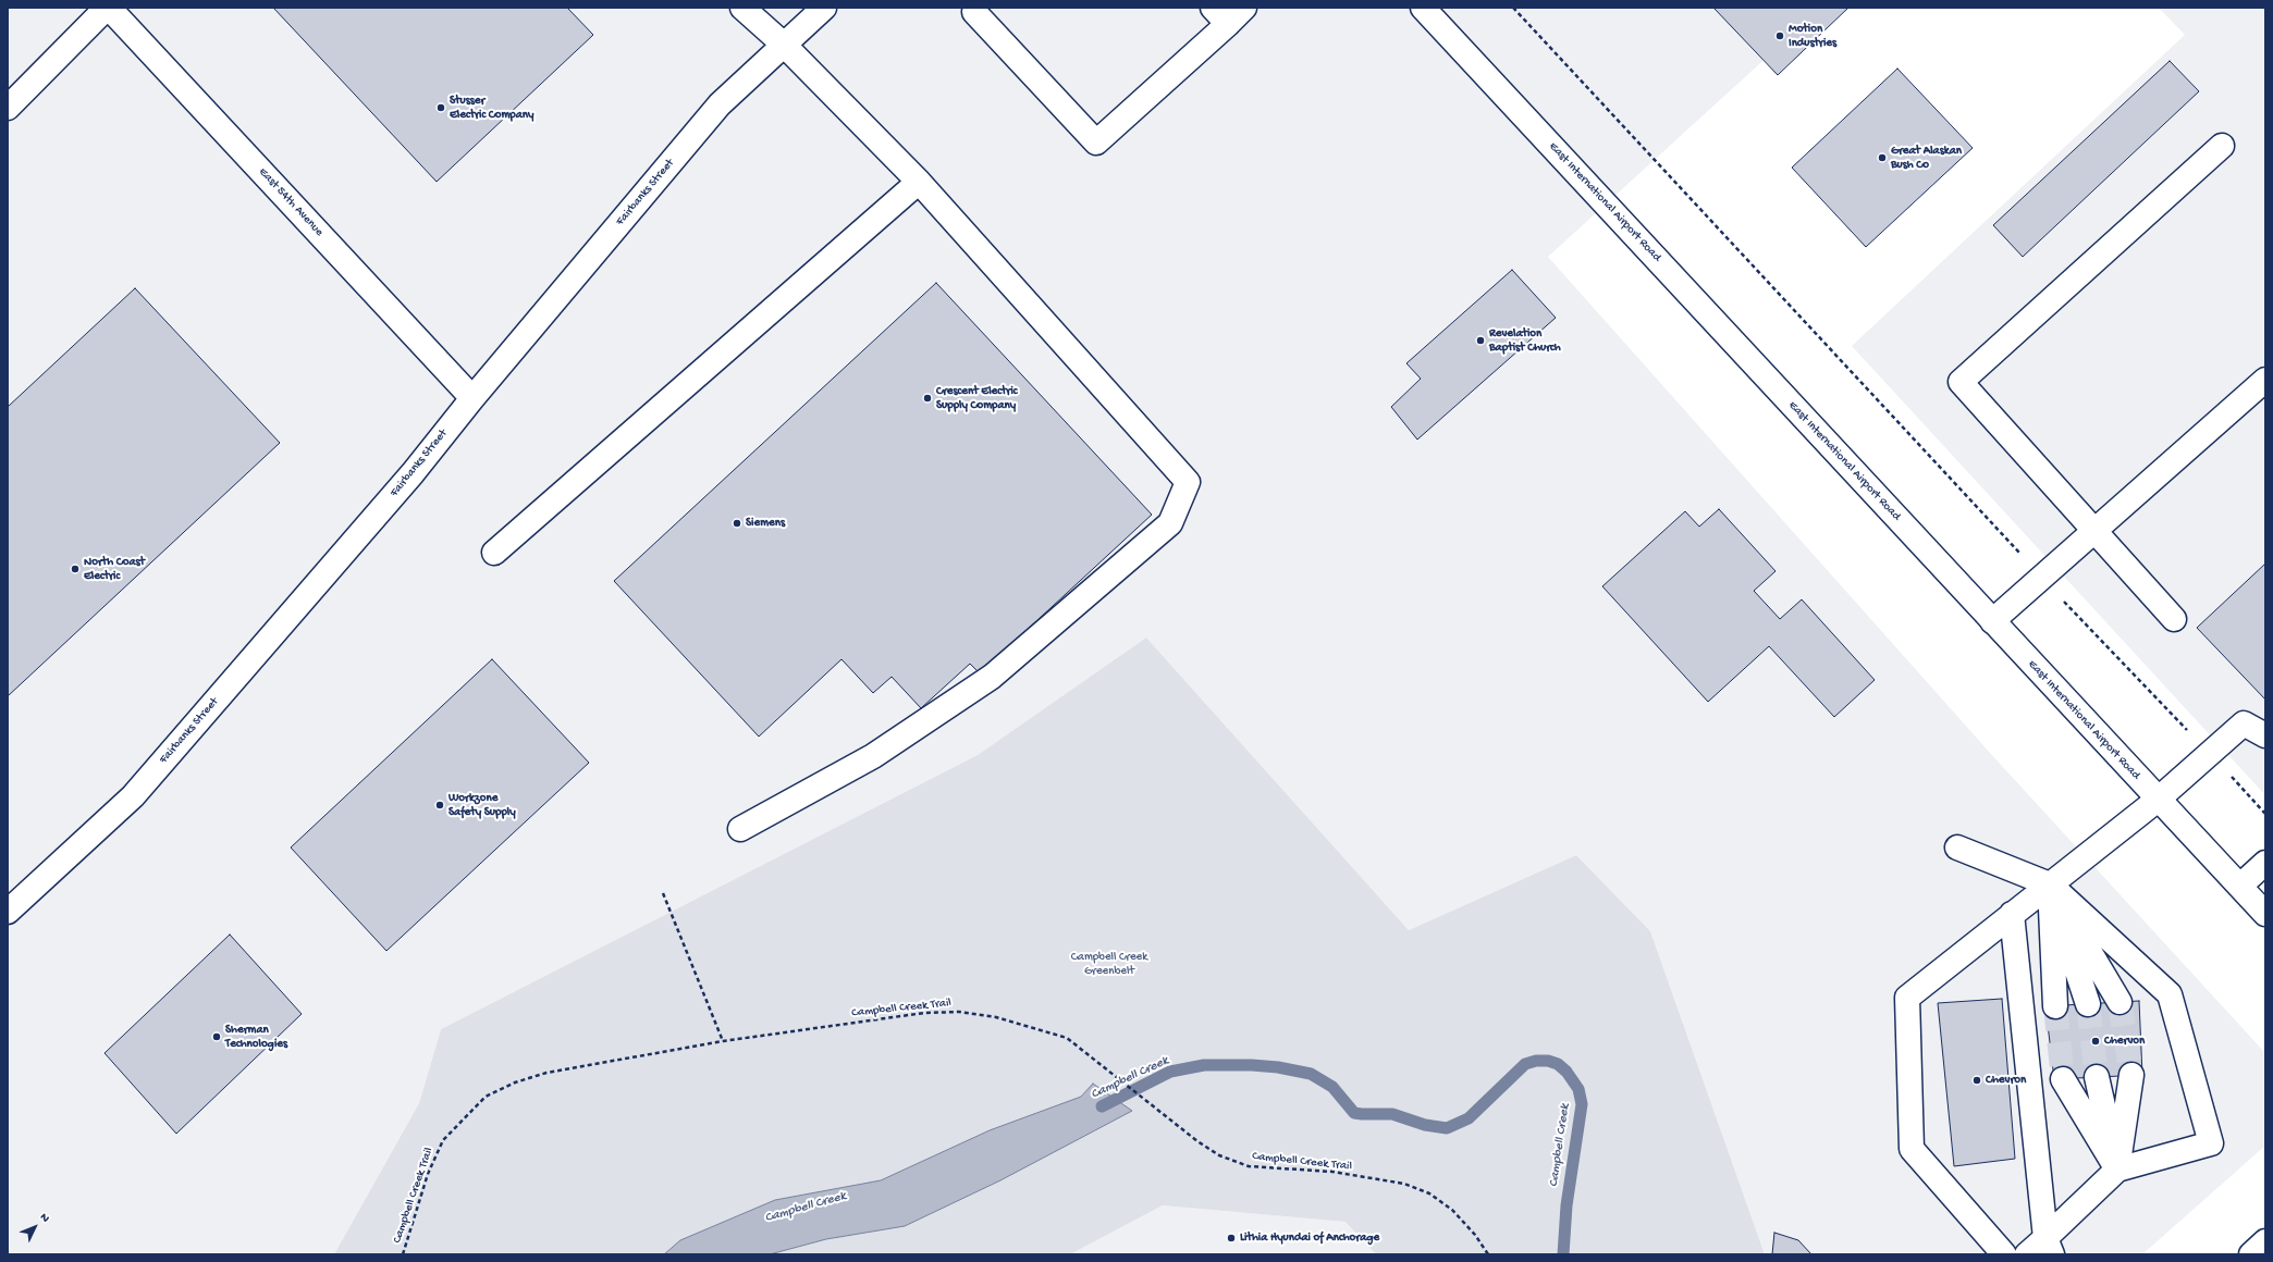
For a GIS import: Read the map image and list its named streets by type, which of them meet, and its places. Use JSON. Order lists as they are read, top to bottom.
{
  "streets": {
    "street": ["Fairbanks Street", "East 54th Avenue", "East International Airport Road"],
    "path": ["Campbell Creek Trail"]
  },
  "crossings": [
    ["Fairbanks Street", "East 54th Avenue"]
  ],
  "water": ["Campbell Creek"],
  "parks": ["Campbell Creek Greenbelt"],
  "places": [
    "Motion Industries",
    "Stusser Electric Company",
    "Great Alaskan Bush Co",
    "Revelation Baptist Church",
    "Crescent Electric Supply Company",
    "Siemens",
    "North Coast Electric",
    "Workzone Safety Supply",
    "Sherman Technologies",
    "Chervon",
    "Chevron",
    "Lithia Hyundai of Anchorage"
  ],
  "north": "top right"
}
